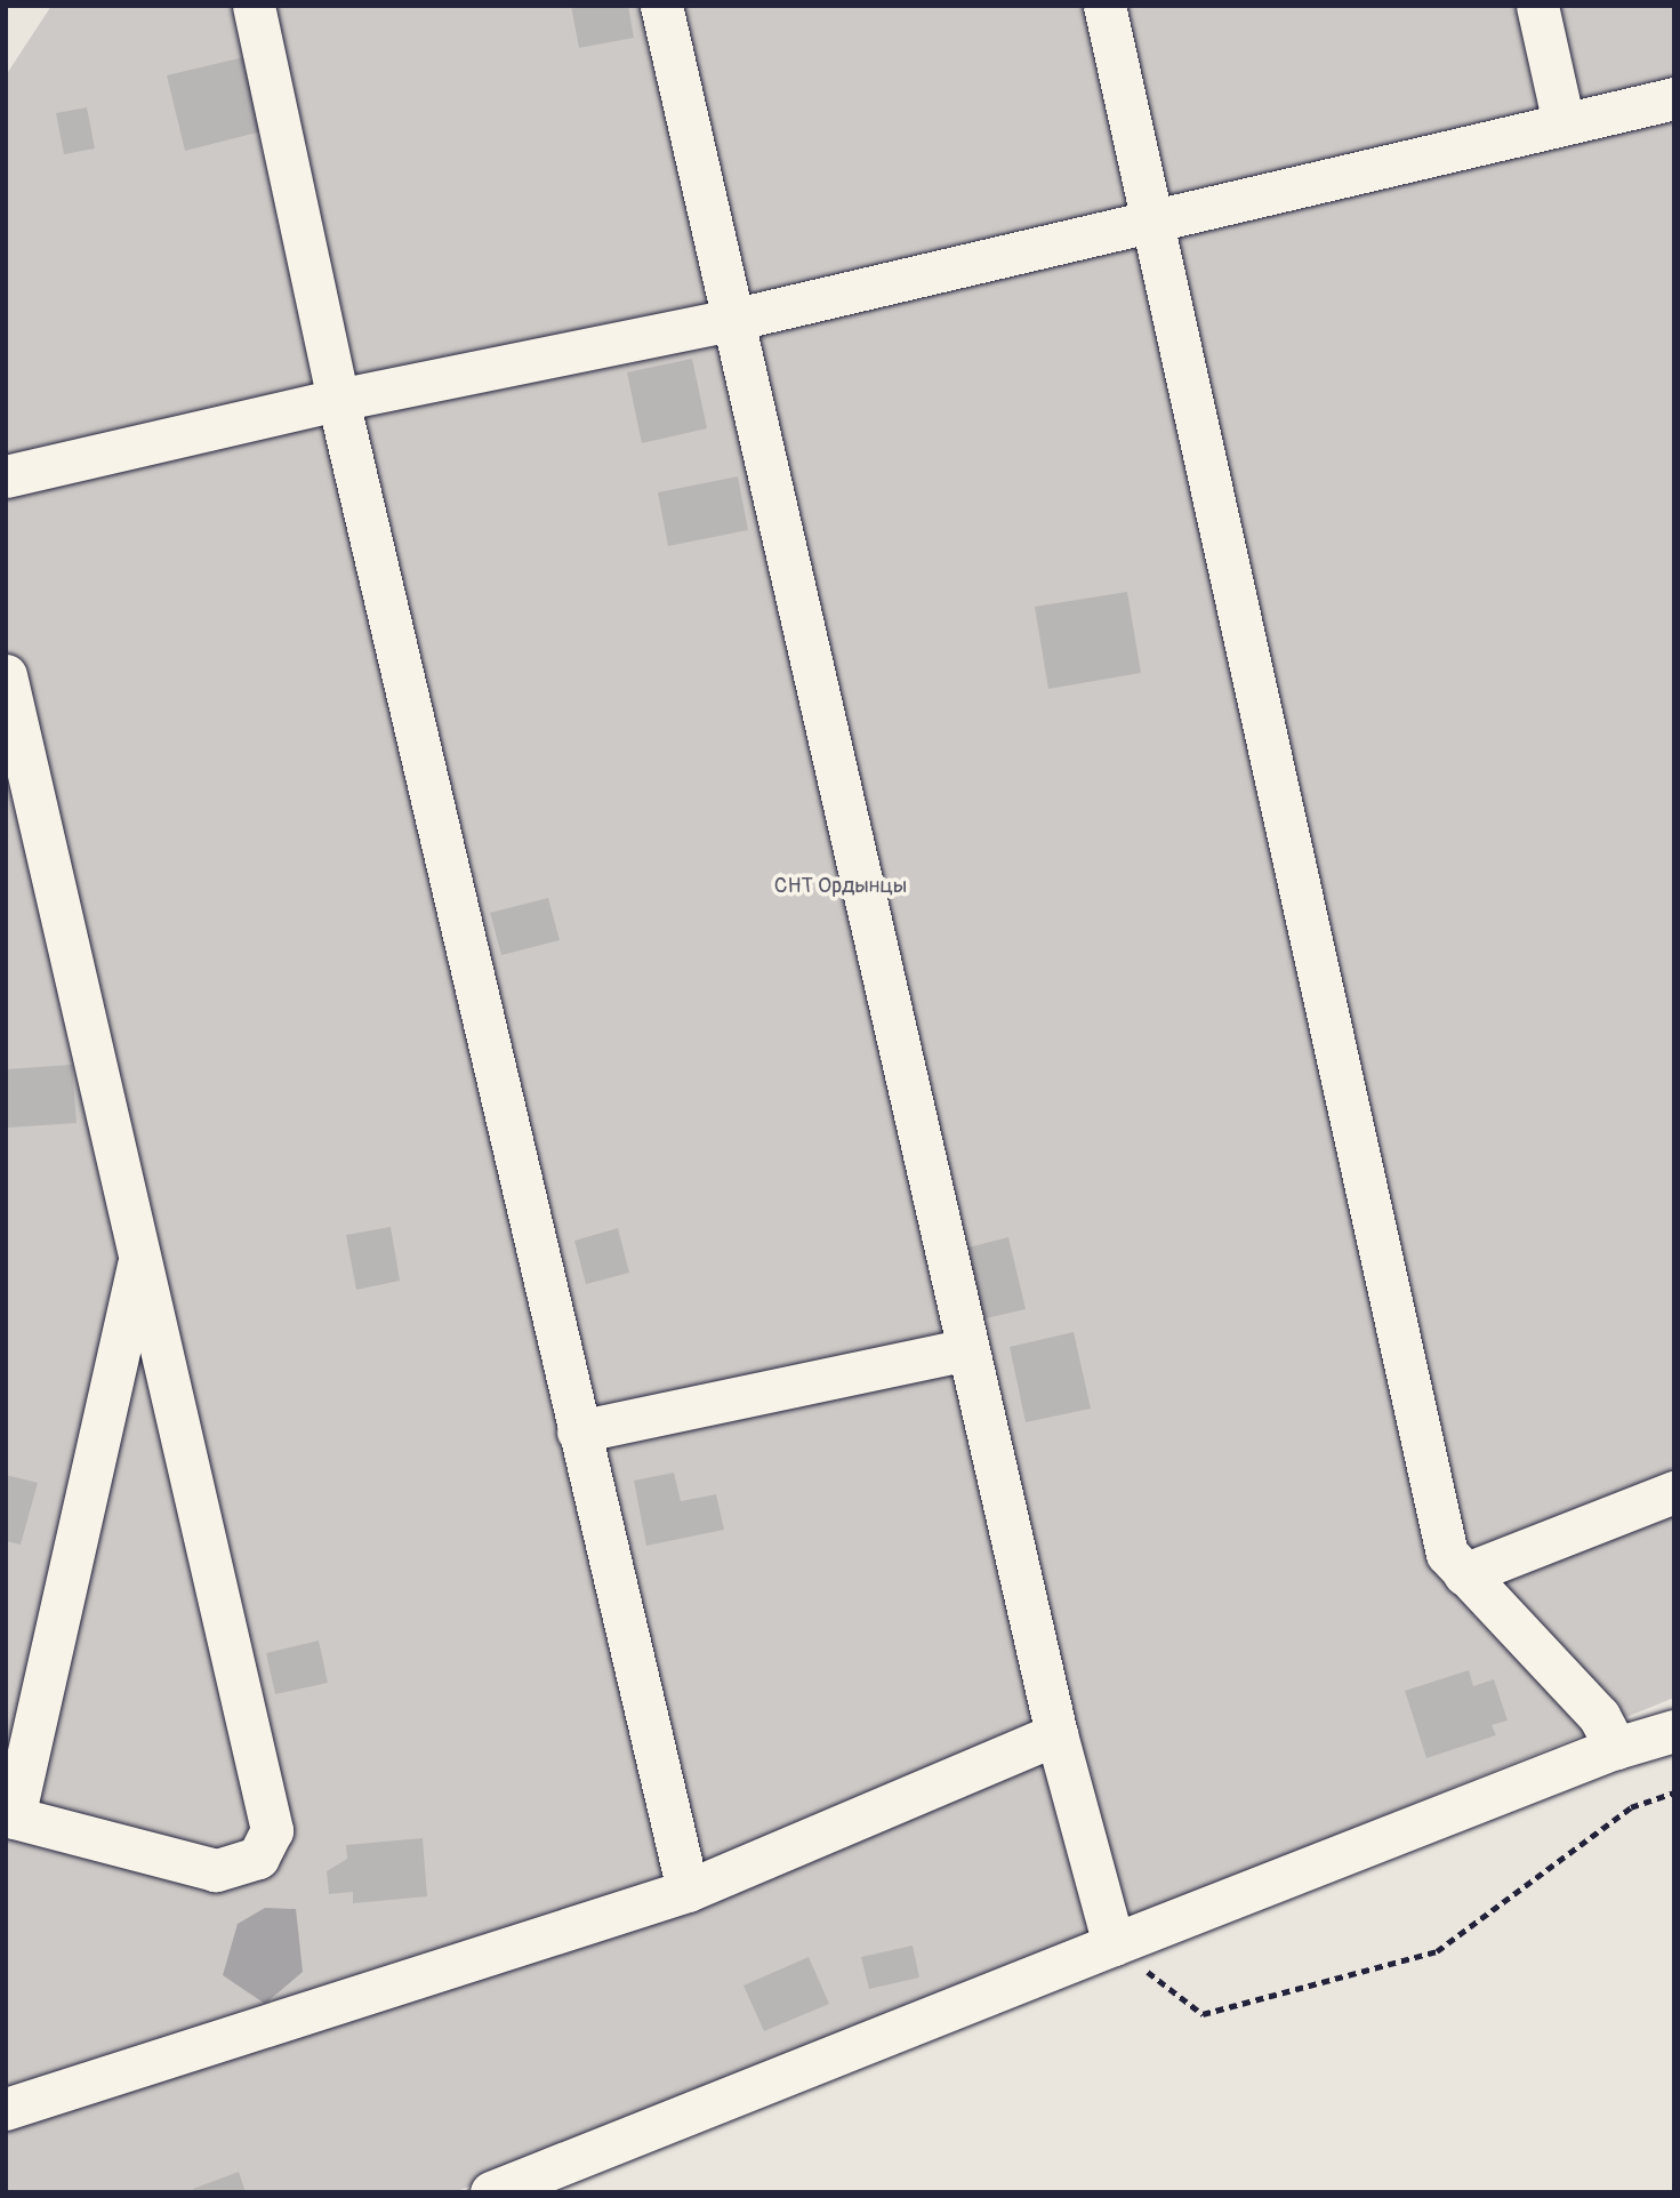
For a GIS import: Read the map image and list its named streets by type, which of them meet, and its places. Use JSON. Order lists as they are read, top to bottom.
{
  "parks": ["СНТ Ордынцы"]
}
